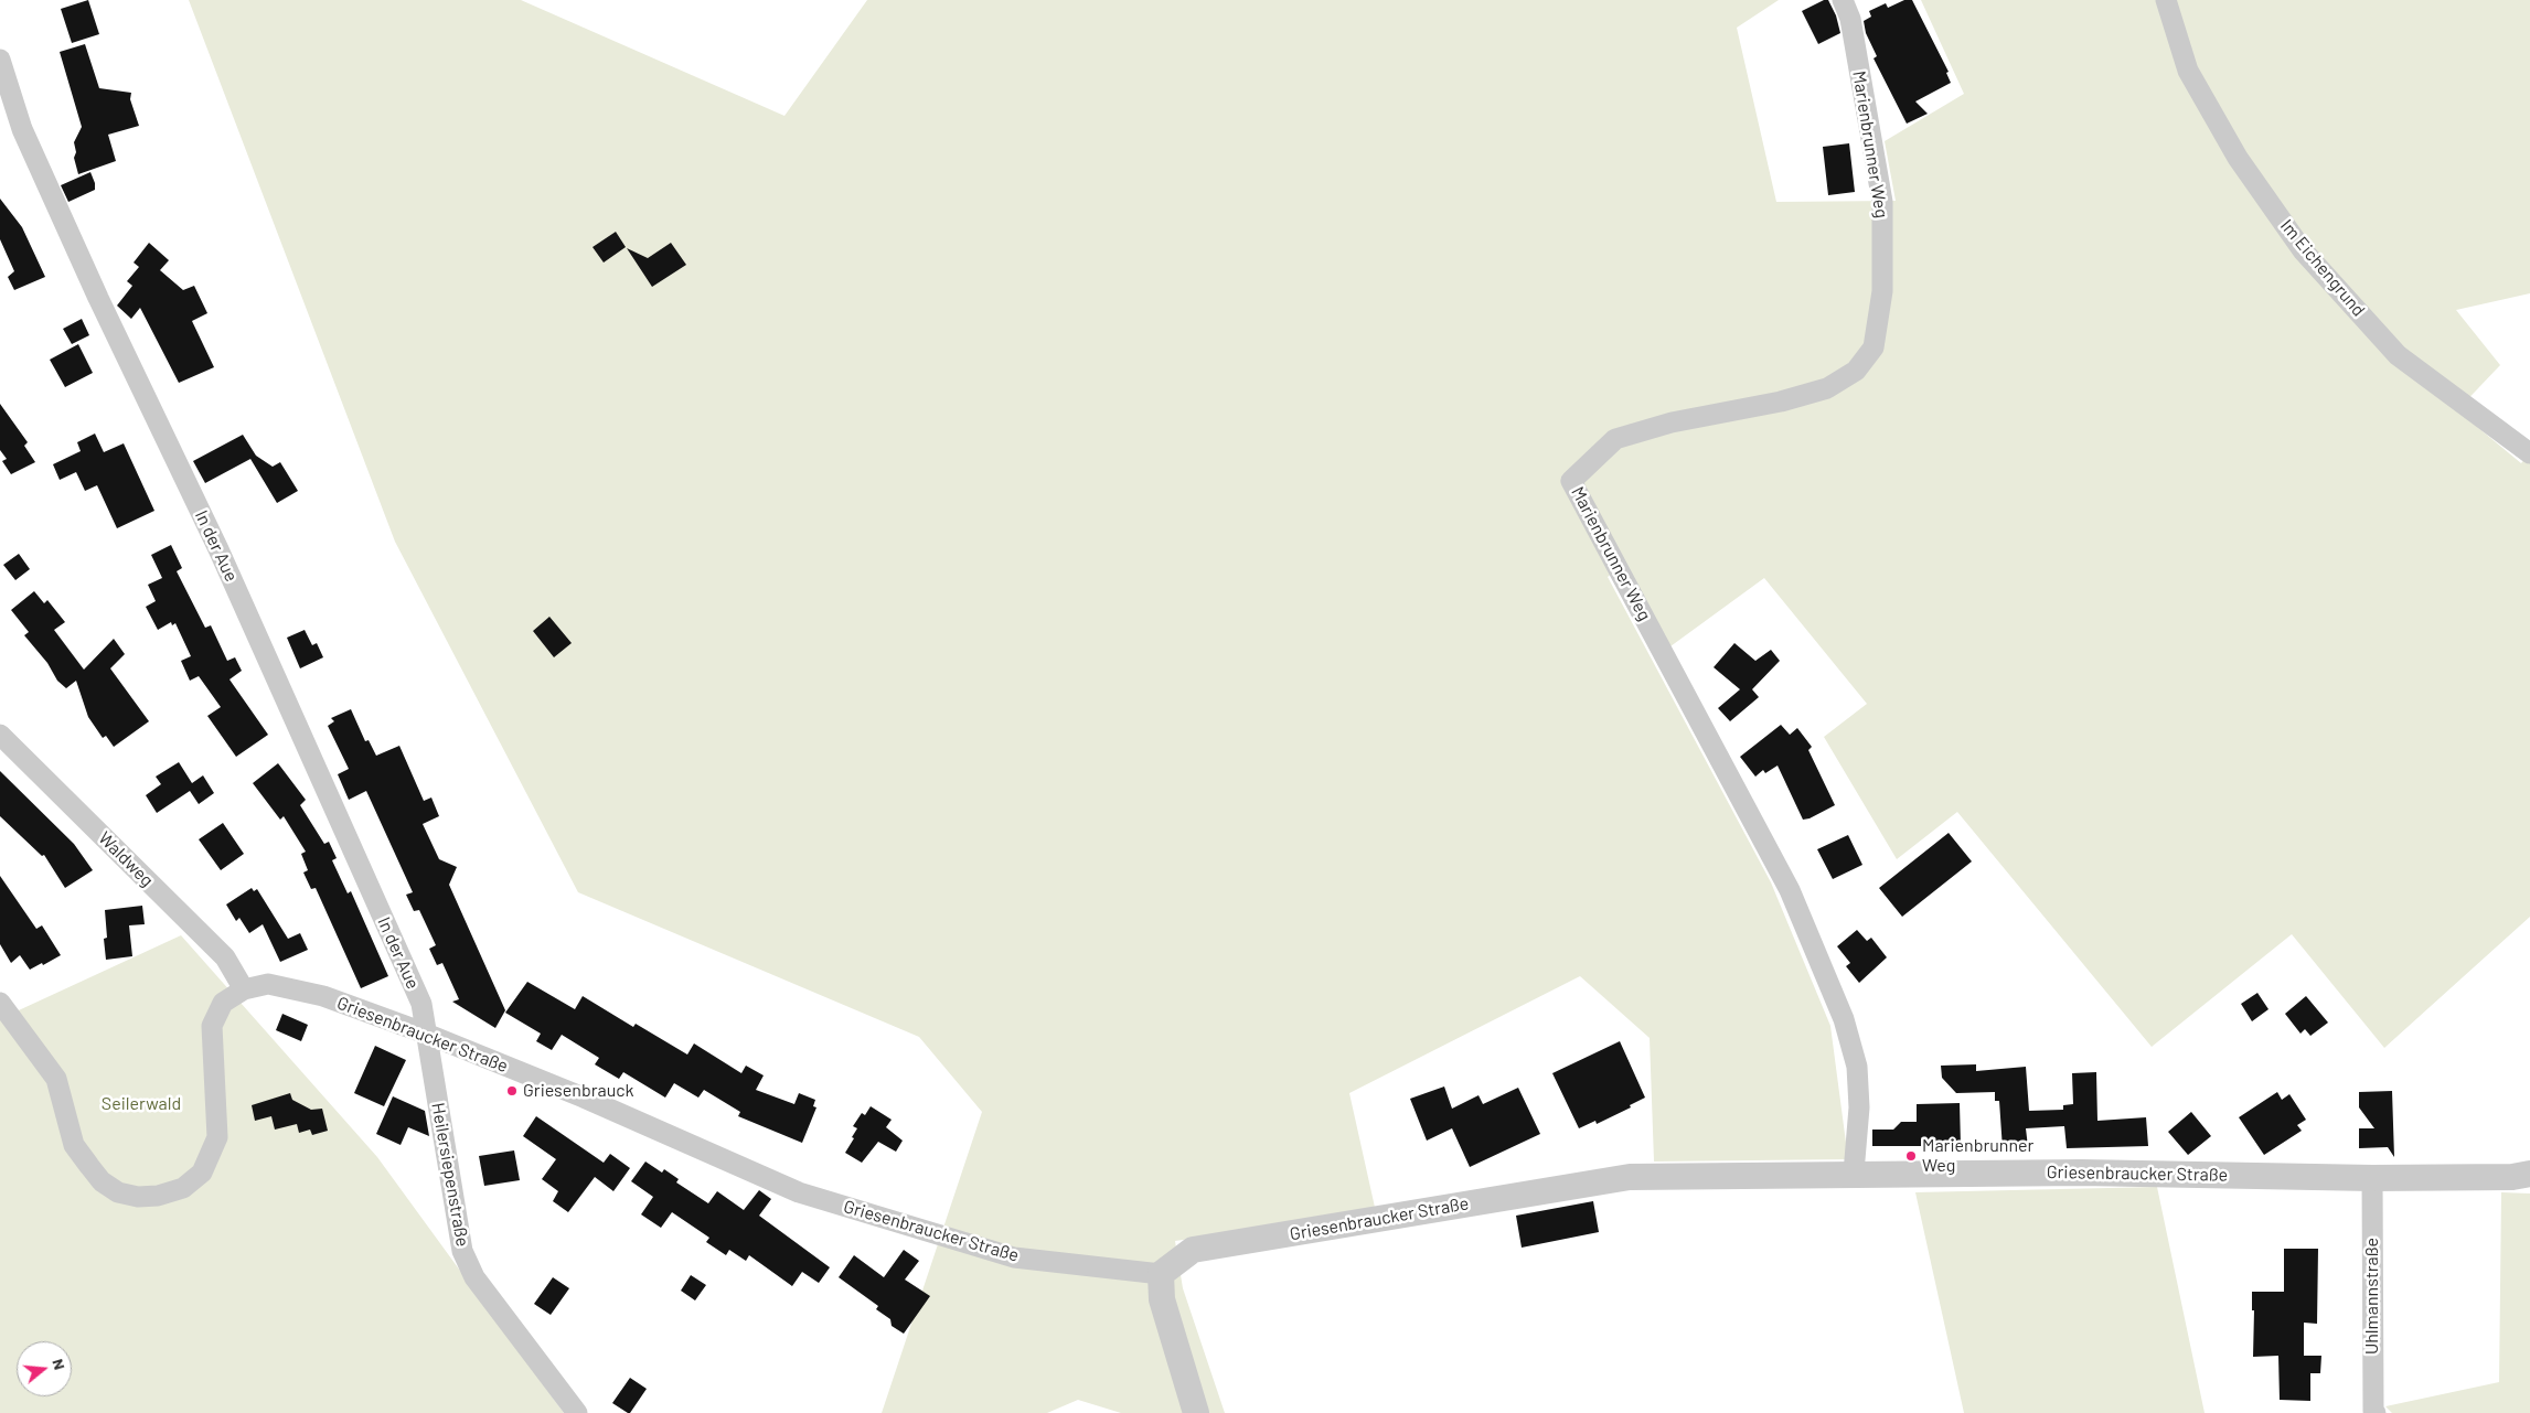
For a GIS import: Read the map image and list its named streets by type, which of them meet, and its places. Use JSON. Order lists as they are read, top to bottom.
{
  "streets": {
    "street": [
      "Marienbrunner Weg",
      "Im Eichengrund",
      "In der Aue",
      "Waldweg",
      "Griesenbraucker Straße",
      "Heilersiepenstraße",
      "Uhlmannstraße"
    ]
  },
  "crossings": [
    ["Marienbrunner Weg", "Griesenbraucker Straße"],
    ["In der Aue", "Griesenbraucker Straße"],
    ["In der Aue", "Heilersiepenstraße"],
    ["Waldweg", "Griesenbraucker Straße"],
    ["Griesenbraucker Straße", "Heilersiepenstraße"],
    ["Griesenbraucker Straße", "Uhlmannstraße"]
  ],
  "parks": ["Seilerwald"],
  "places": ["Griesenbrauck", "Marienbrunner Weg"],
  "north": "right"
}
